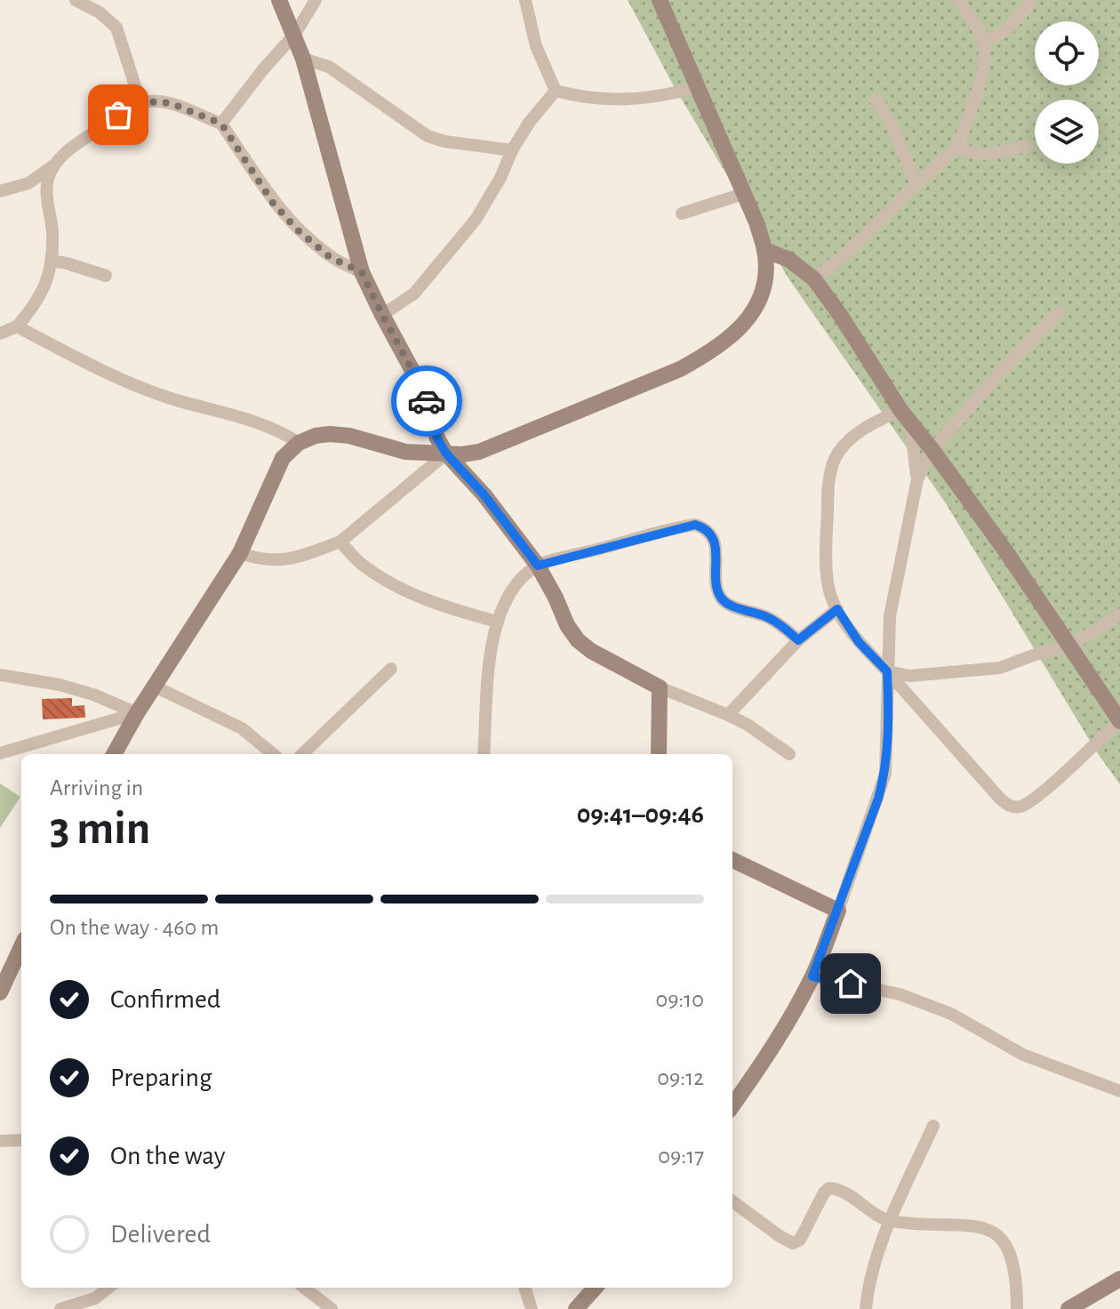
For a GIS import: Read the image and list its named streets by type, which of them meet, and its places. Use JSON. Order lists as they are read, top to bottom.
{
  "page": {
    "heading": ["3 min", "Arriving in", "09:41–09:46"],
    "bar": "On the way · 460 m",
    "list": [
      ["Confirmed", "09:10"],
      ["Preparing", "09:12"],
      ["On the way", "09:17"],
      "Delivered"
    ]
  }
}
